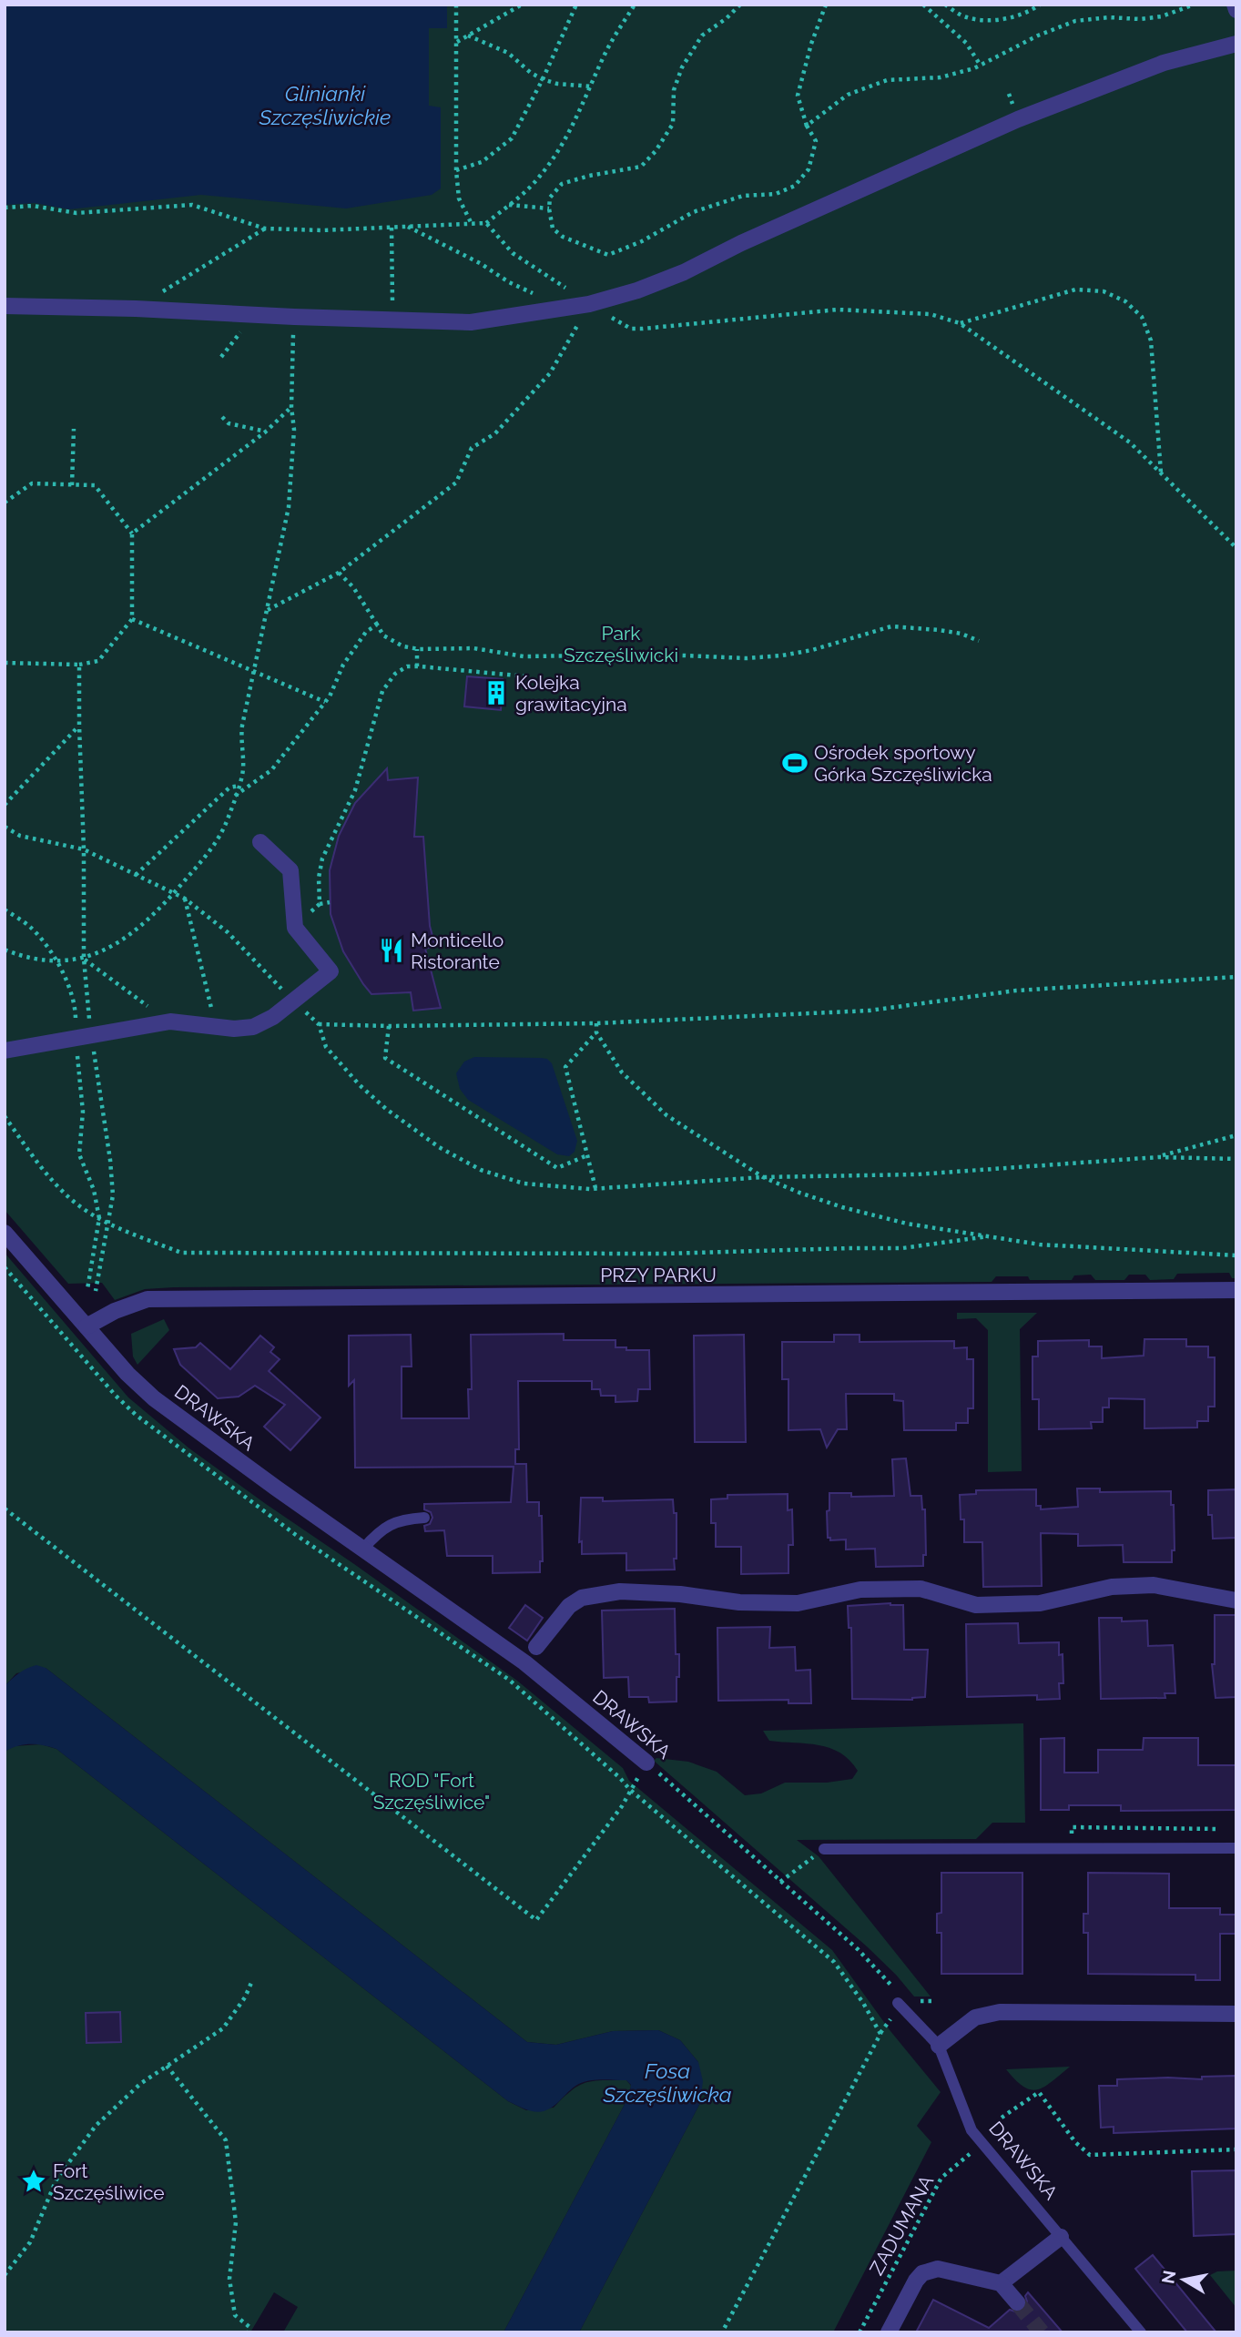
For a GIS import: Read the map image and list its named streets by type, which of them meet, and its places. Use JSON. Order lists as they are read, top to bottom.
{
  "streets": {
    "street": ["PRZY PARKU", "DRAWSKA"],
    "path": ["ZADUMANA"]
  },
  "crossings": [
    ["PRZY PARKU", "DRAWSKA"],
    ["DRAWSKA", "ZADUMANA"]
  ],
  "water": ["Glinianki Szczęśliwickie", "Fosa Szczęśliwicka"],
  "parks": ["Park Szczęśliwicki", "ROD \"Fort Szczęśliwice\""],
  "places": {
    "building": ["Kolejka grawitacyjna"],
    "sports": ["Ośrodek sportowy Górka Szczęśliwicka"],
    "restaurant": ["Monticello Ristorante"],
    "place": ["Fort Szczęśliwice"]
  },
  "north": "left"
}
